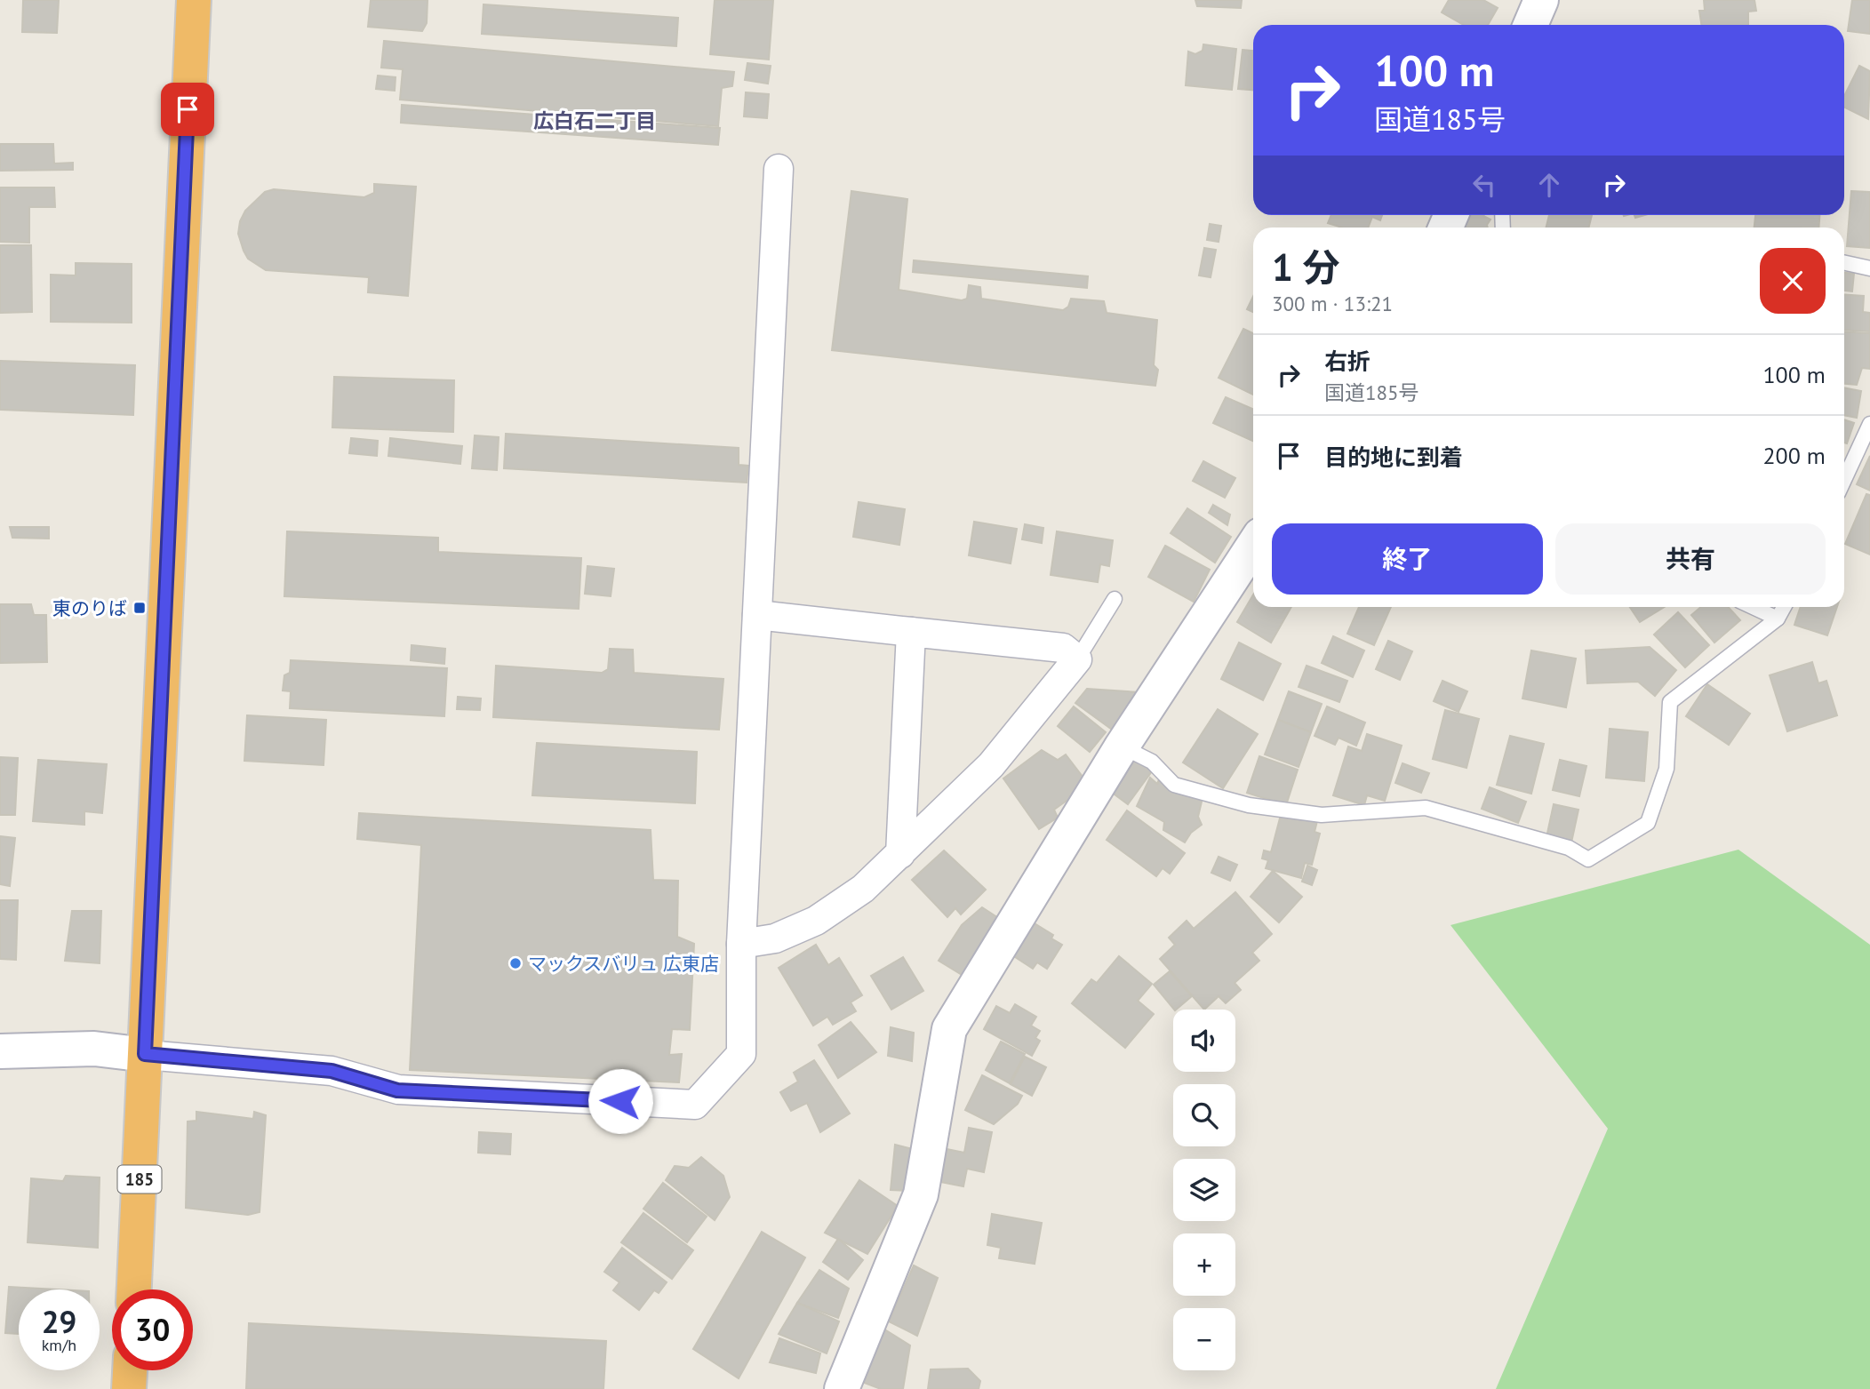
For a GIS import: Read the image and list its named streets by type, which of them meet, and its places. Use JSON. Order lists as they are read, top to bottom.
{
  "streets": {
    "highway": ["185"]
  },
  "districts": ["広白石二丁目"],
  "places": {
    "transit": ["東のりば"],
    "other": ["マックスバリュ 広東店"]
  },
  "page": {
    "turn": ["100 m", "国道185号"],
    "heading": ["1 分", "300 m · 13:21"],
    "list": [
      {
        "name": "右折",
        "note": "国道185号",
        "value": "100 m"
      },
      {
        "name": "目的地に到着",
        "value": "200 m"
      }
    ],
    "buttons": ["終了", "共有"],
    "map_buttons": ["+", "−"],
    "speed": "29 km/h",
    "limit": "30"
  }
}
